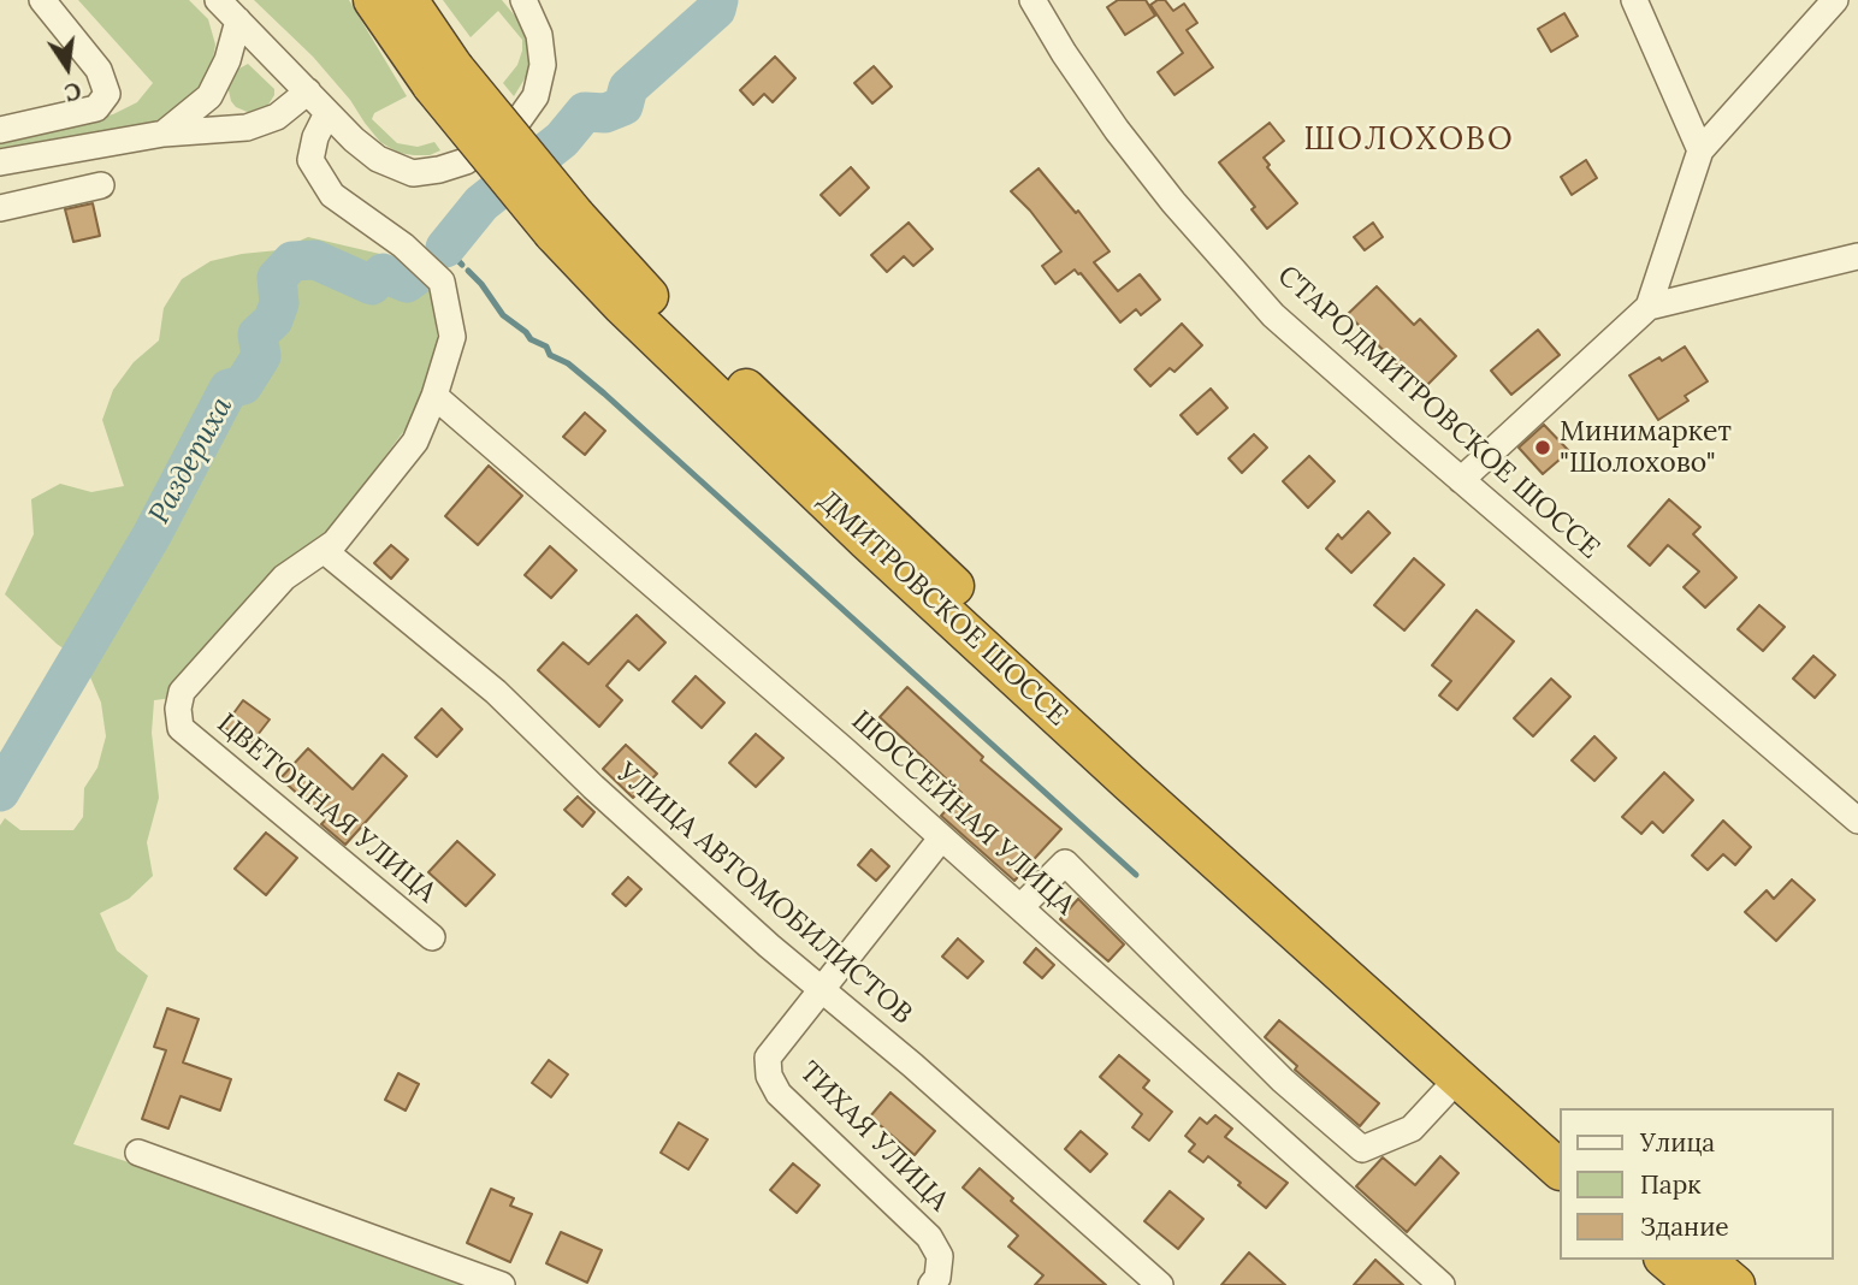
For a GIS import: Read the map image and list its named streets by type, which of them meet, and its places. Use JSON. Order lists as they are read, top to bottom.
{
  "streets": {
    "highway": ["ДМИТРОВСКОЕ ШОССЕ"],
    "street": [
      "СТАРОДМИТРОВСКОЕ ШОССЕ",
      "ЦВЕТОЧНАЯ УЛИЦА",
      "ШОССЕЙНАЯ УЛИЦА",
      "УЛИЦА АВТОМОБИЛИСТОВ",
      "ТИХАЯ УЛИЦА"
    ]
  },
  "crossings": [
    ["ЦВЕТОЧНАЯ УЛИЦА", "УЛИЦА АВТОМОБИЛИСТОВ"],
    ["ШОССЕЙНАЯ УЛИЦА", "ТИХАЯ УЛИЦА"],
    ["УЛИЦА АВТОМОБИЛИСТОВ", "ТИХАЯ УЛИЦА"]
  ],
  "districts": ["ШОЛОХОВО"],
  "water": ["Раздериха"],
  "places": ["Минимаркет \"Шолохово\""],
  "legend": ["Улица", "Парк", "Здание"],
  "north": "bottom"
}
